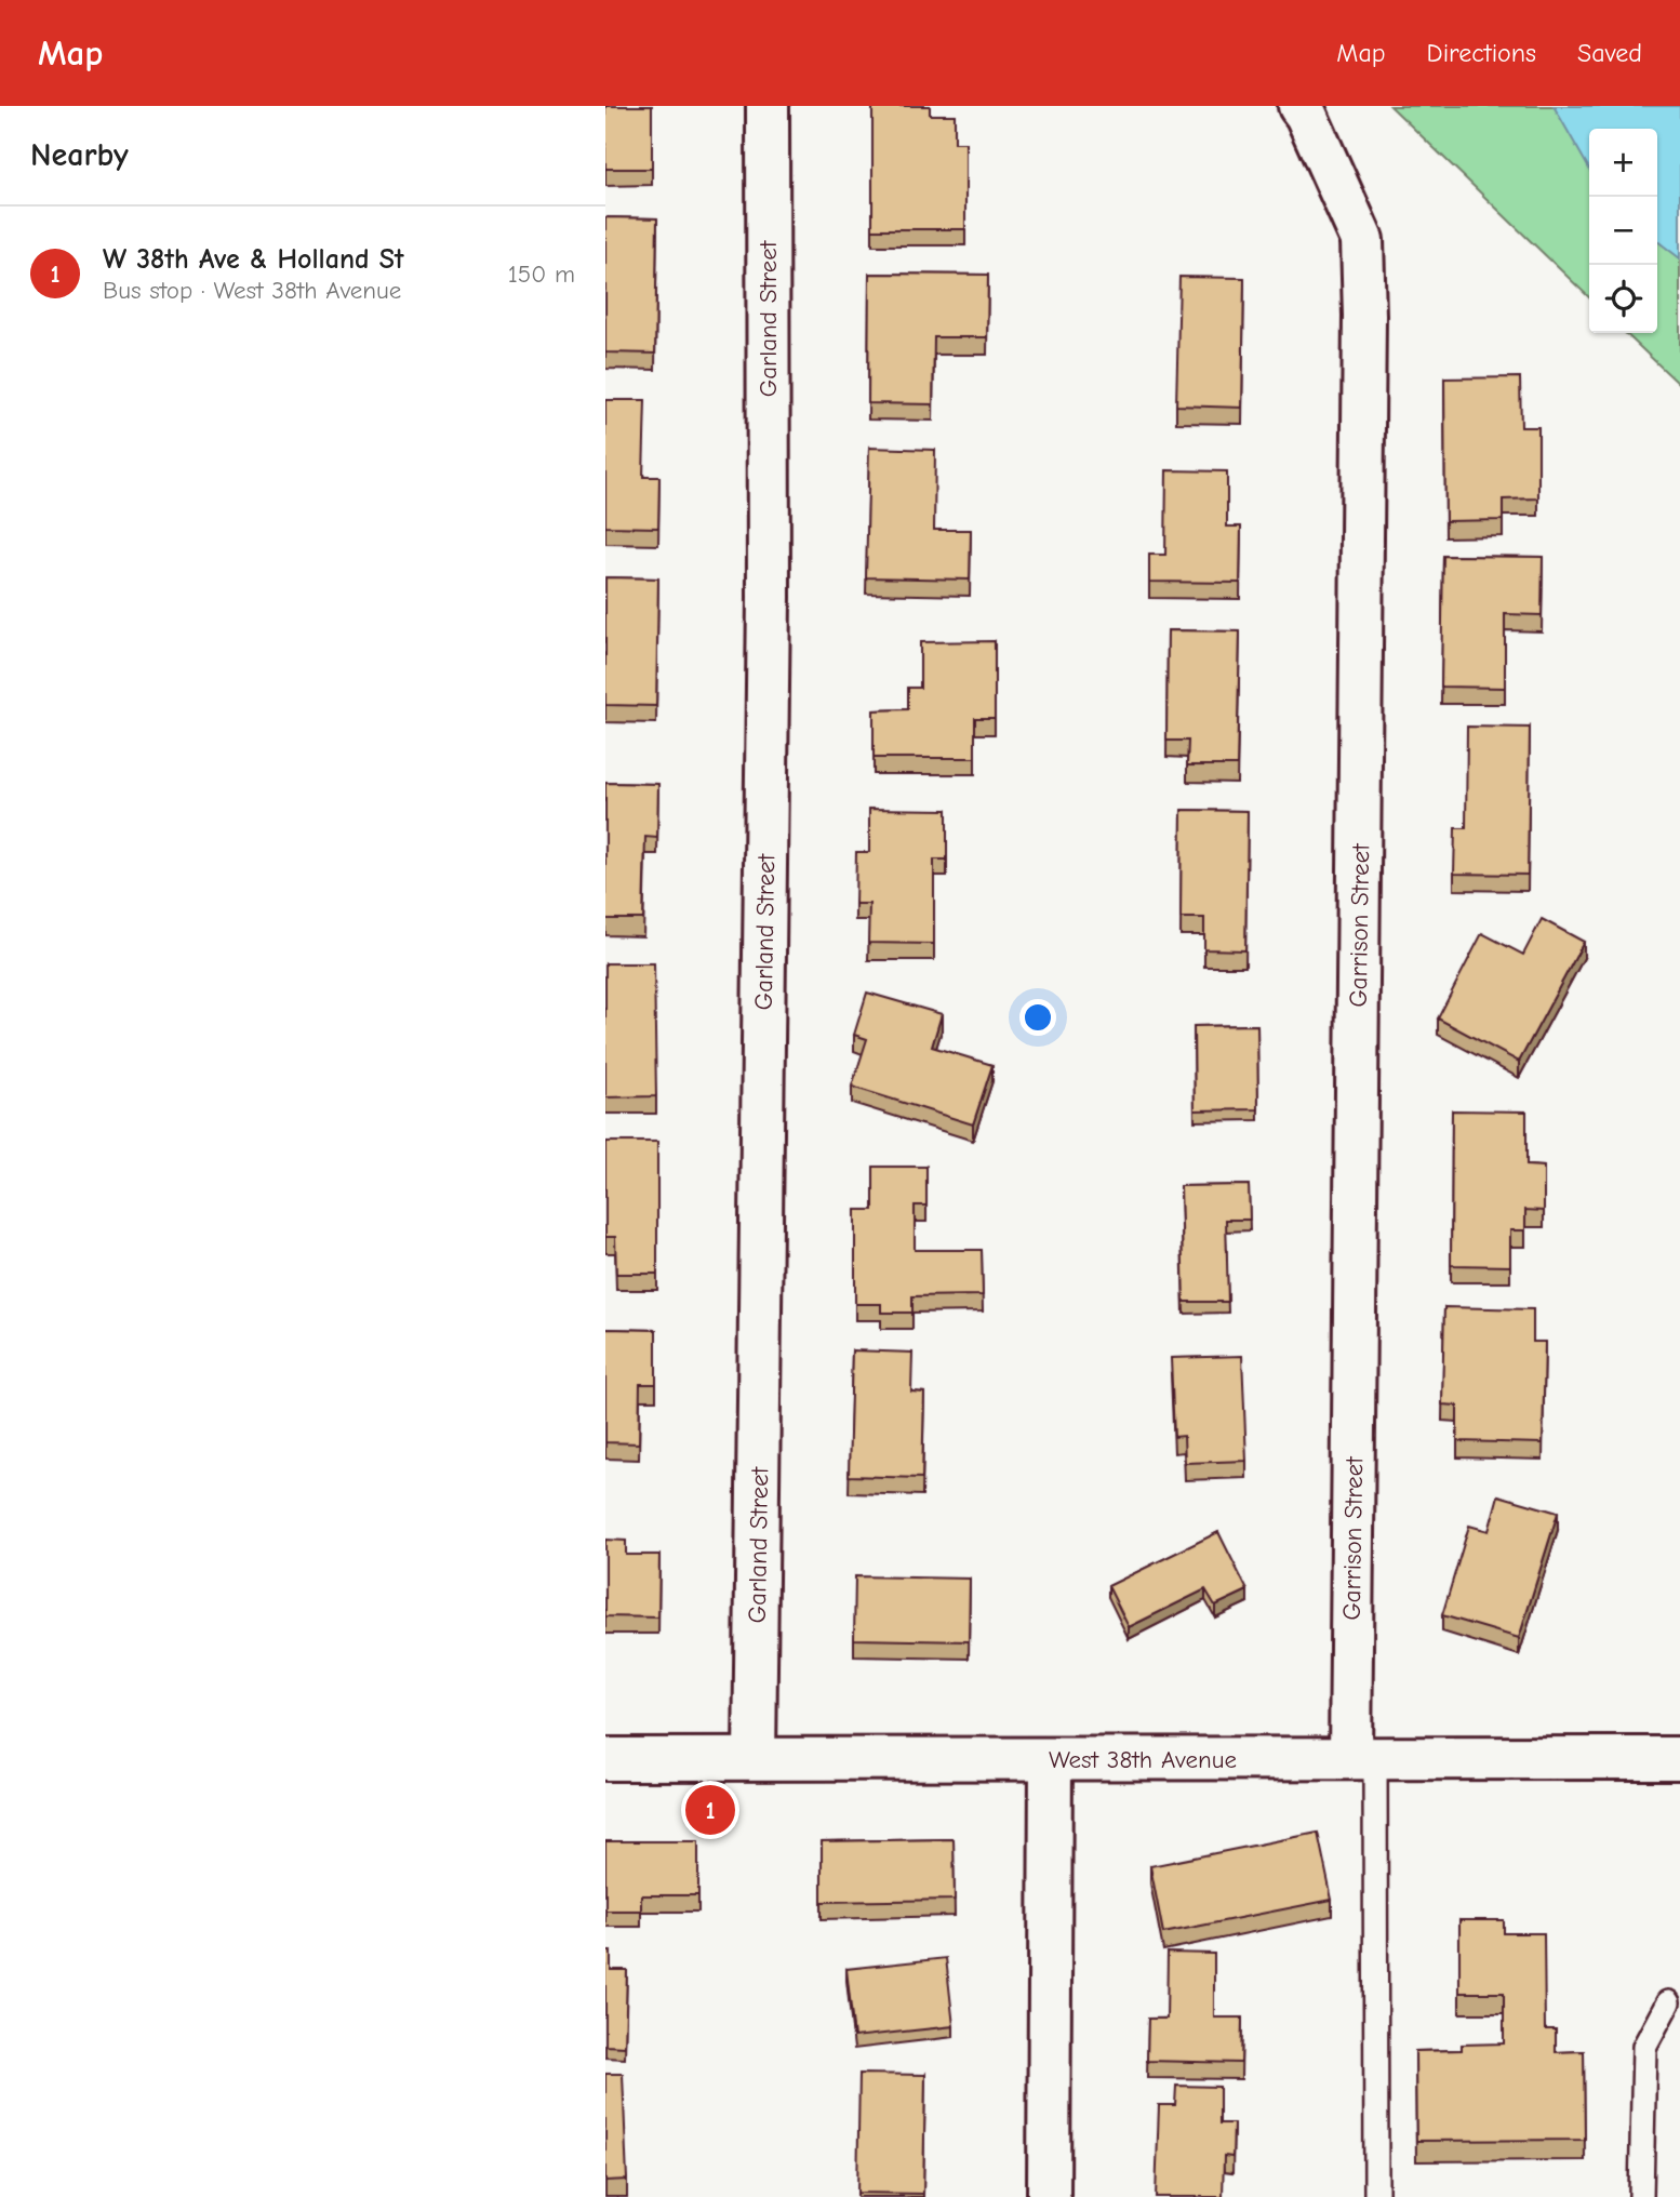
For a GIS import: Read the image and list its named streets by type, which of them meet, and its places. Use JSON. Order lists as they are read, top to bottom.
{
  "streets": {
    "street": ["Garland Street", "Garrison Street", "West 38th Avenue"]
  },
  "crossings": [
    ["Garland Street", "West 38th Avenue"],
    ["Garrison Street", "West 38th Avenue"]
  ],
  "page": {
    "header": "Map",
    "nav": ["Map", "Directions", "Saved"],
    "heading": "Nearby",
    "map_buttons": ["+", "−"],
    "list": [
      {
        "mark": "1",
        "name": "W 38th Ave & Holland St",
        "note": "Bus stop · West 38th Avenue",
        "value": "150 m"
      }
    ],
    "pins": "1"
  }
}
